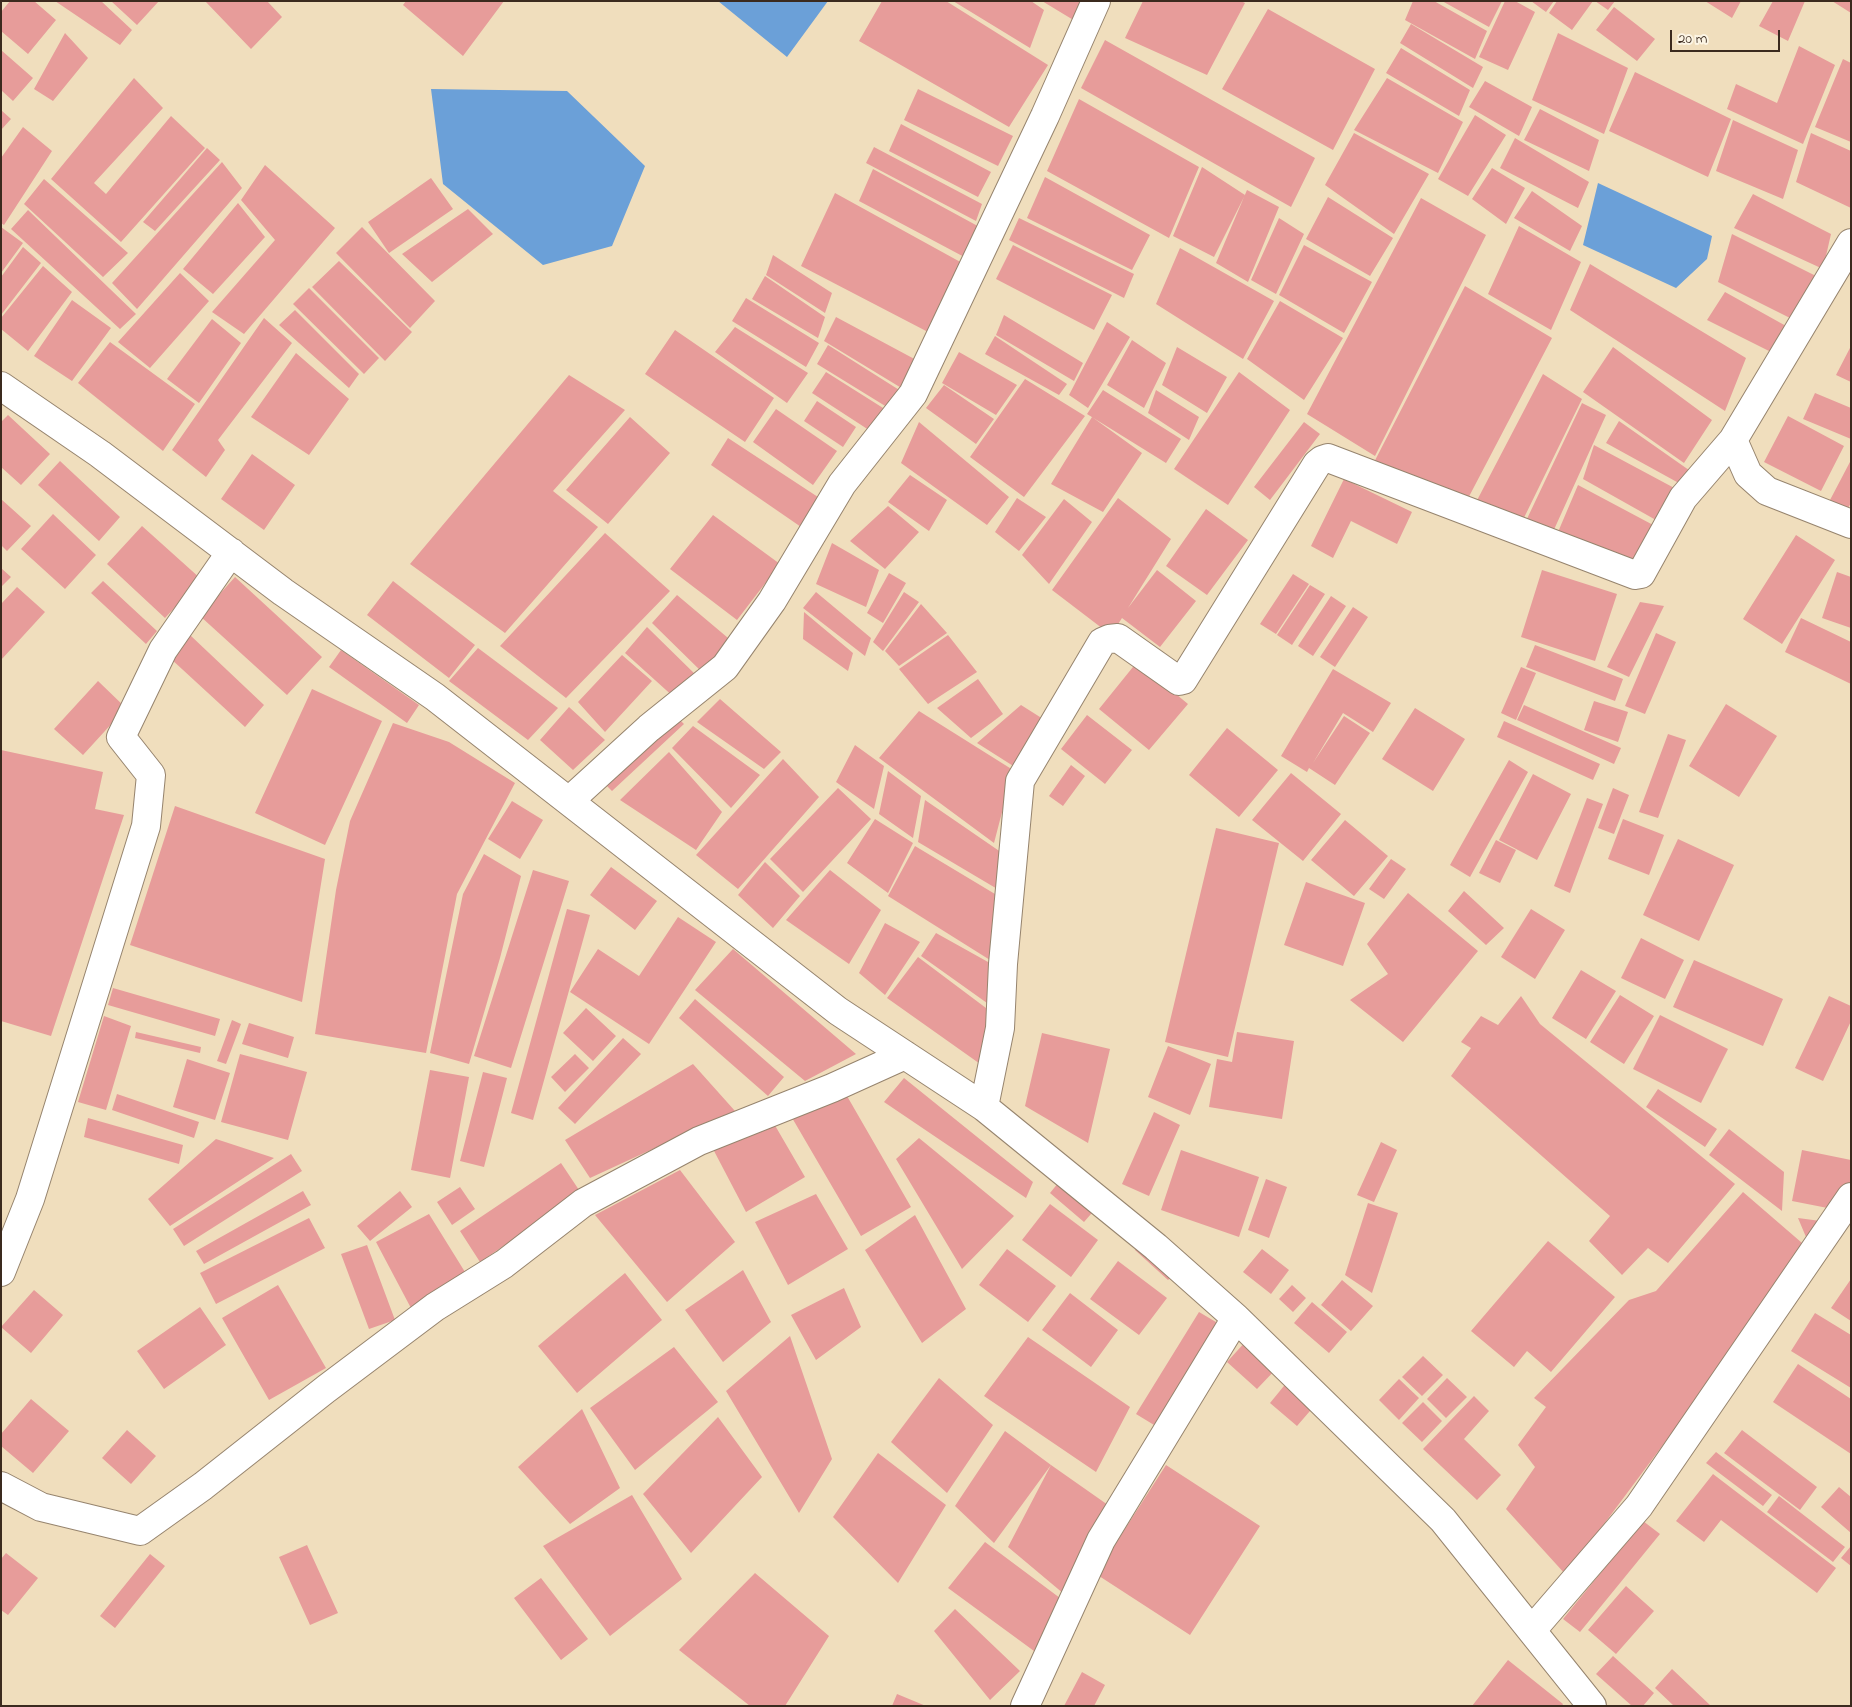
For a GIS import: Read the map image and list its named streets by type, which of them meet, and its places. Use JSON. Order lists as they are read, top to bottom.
{
  "scale_bar": "20 m"
}
